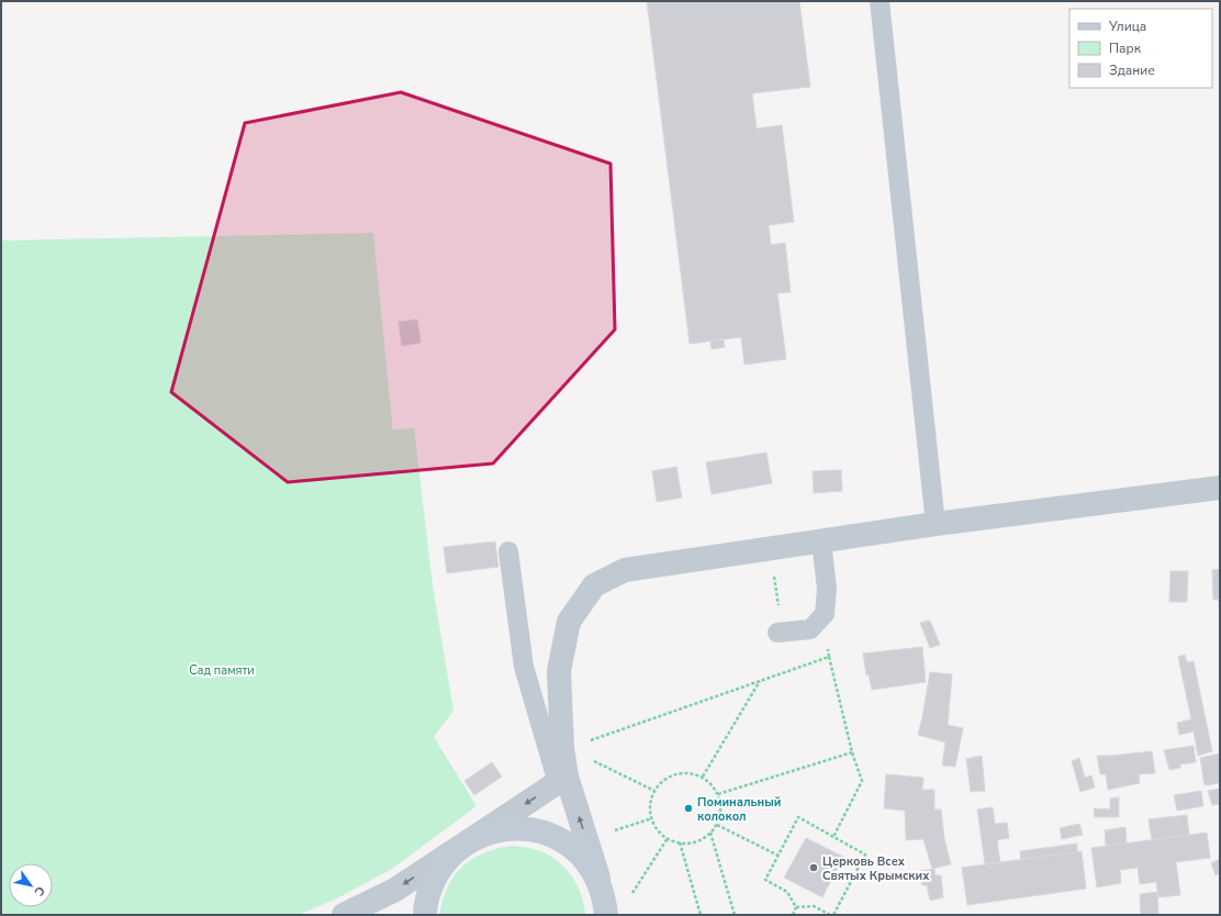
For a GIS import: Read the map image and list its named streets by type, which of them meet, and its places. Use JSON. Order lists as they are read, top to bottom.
{
  "parks": ["Сад памяти"],
  "places": ["Поминальный колокол", "Церковь Всех Святых Крымских"],
  "legend": ["Улица", "Парк", "Здание"],
  "north": "bottom right"
}
